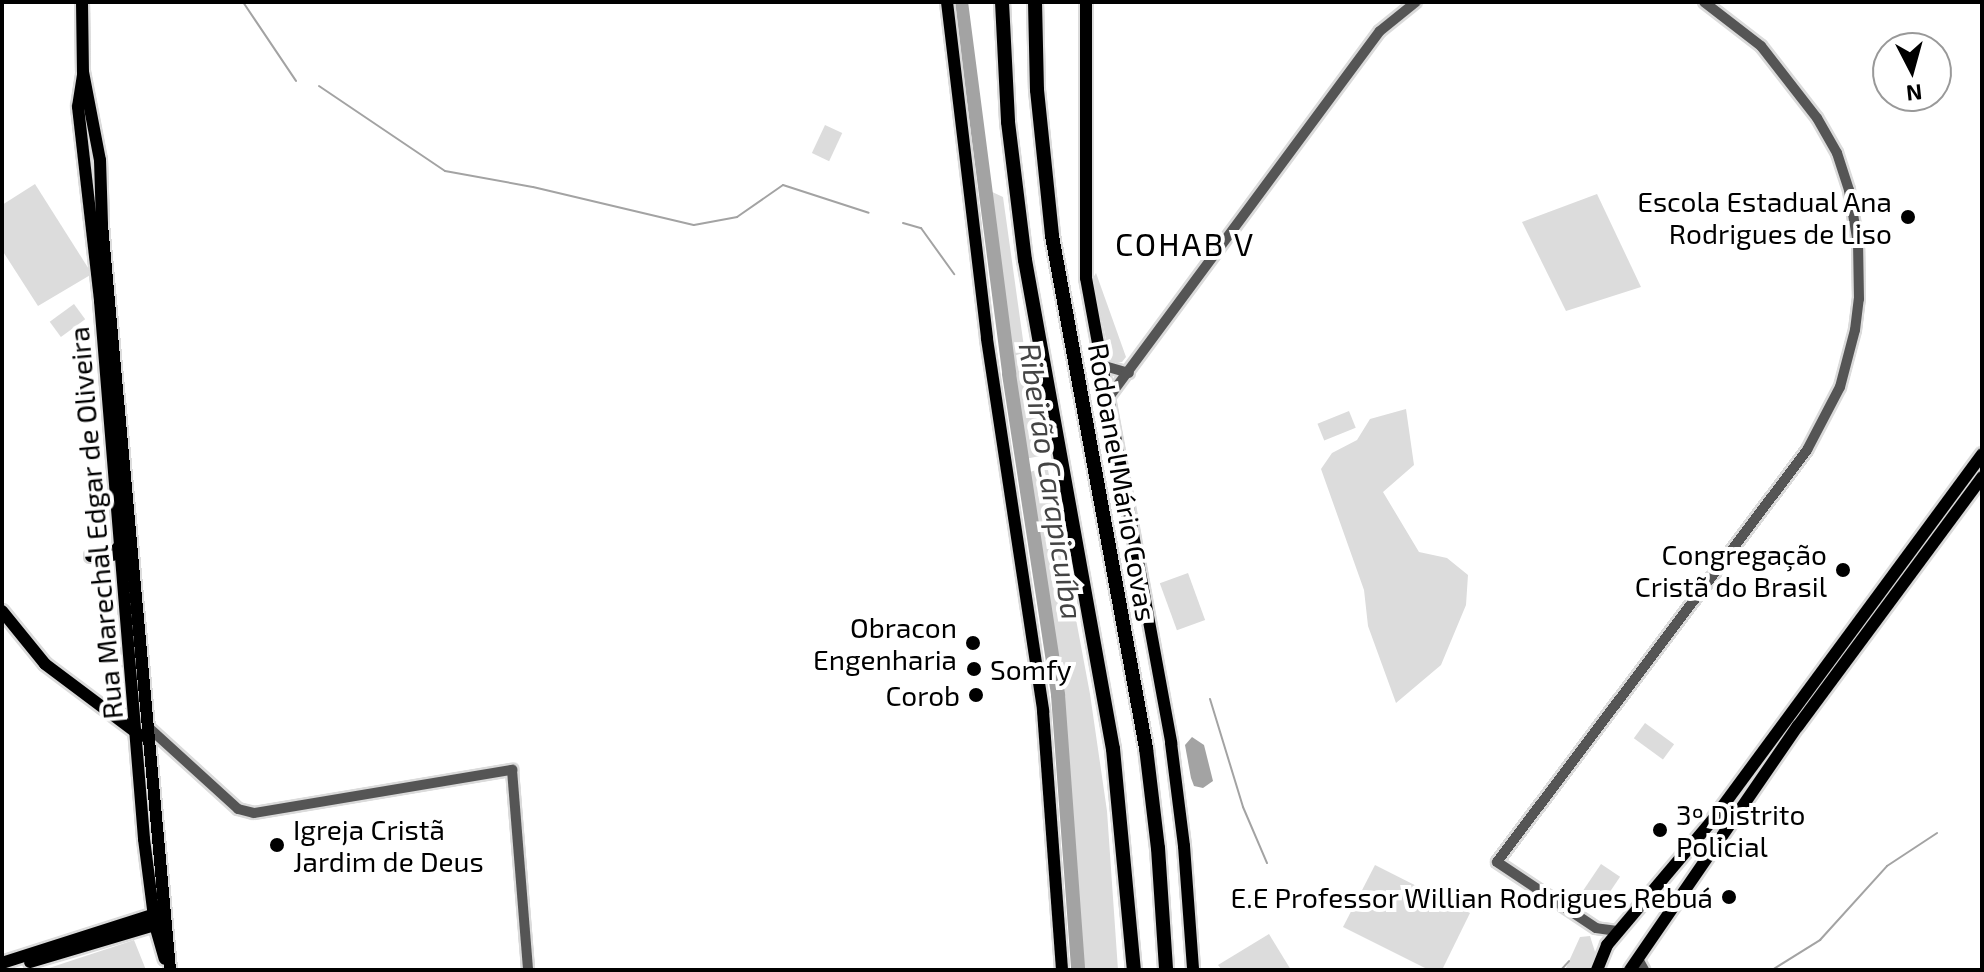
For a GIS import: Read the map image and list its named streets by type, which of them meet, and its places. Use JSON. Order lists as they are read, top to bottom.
{
  "streets": {
    "highway": ["Rodoanel Mário Covas"],
    "main road": ["Rua Marechal Edgar de Oliveira"]
  },
  "districts": ["COHAB V"],
  "water": ["Ribeirão Carapicuíba"],
  "places": [
    "Escola Estadual Ana Rodrigues de Liso",
    "Congregação Cristã do Brasil",
    "Obracon Engenharia",
    "Somfy",
    "Corob",
    "3º Distrito Policial",
    "Igreja Cristã Jardim de Deus",
    "E.E Professor Willian Rodrigues Rebuá"
  ],
  "north": "bottom"
}
